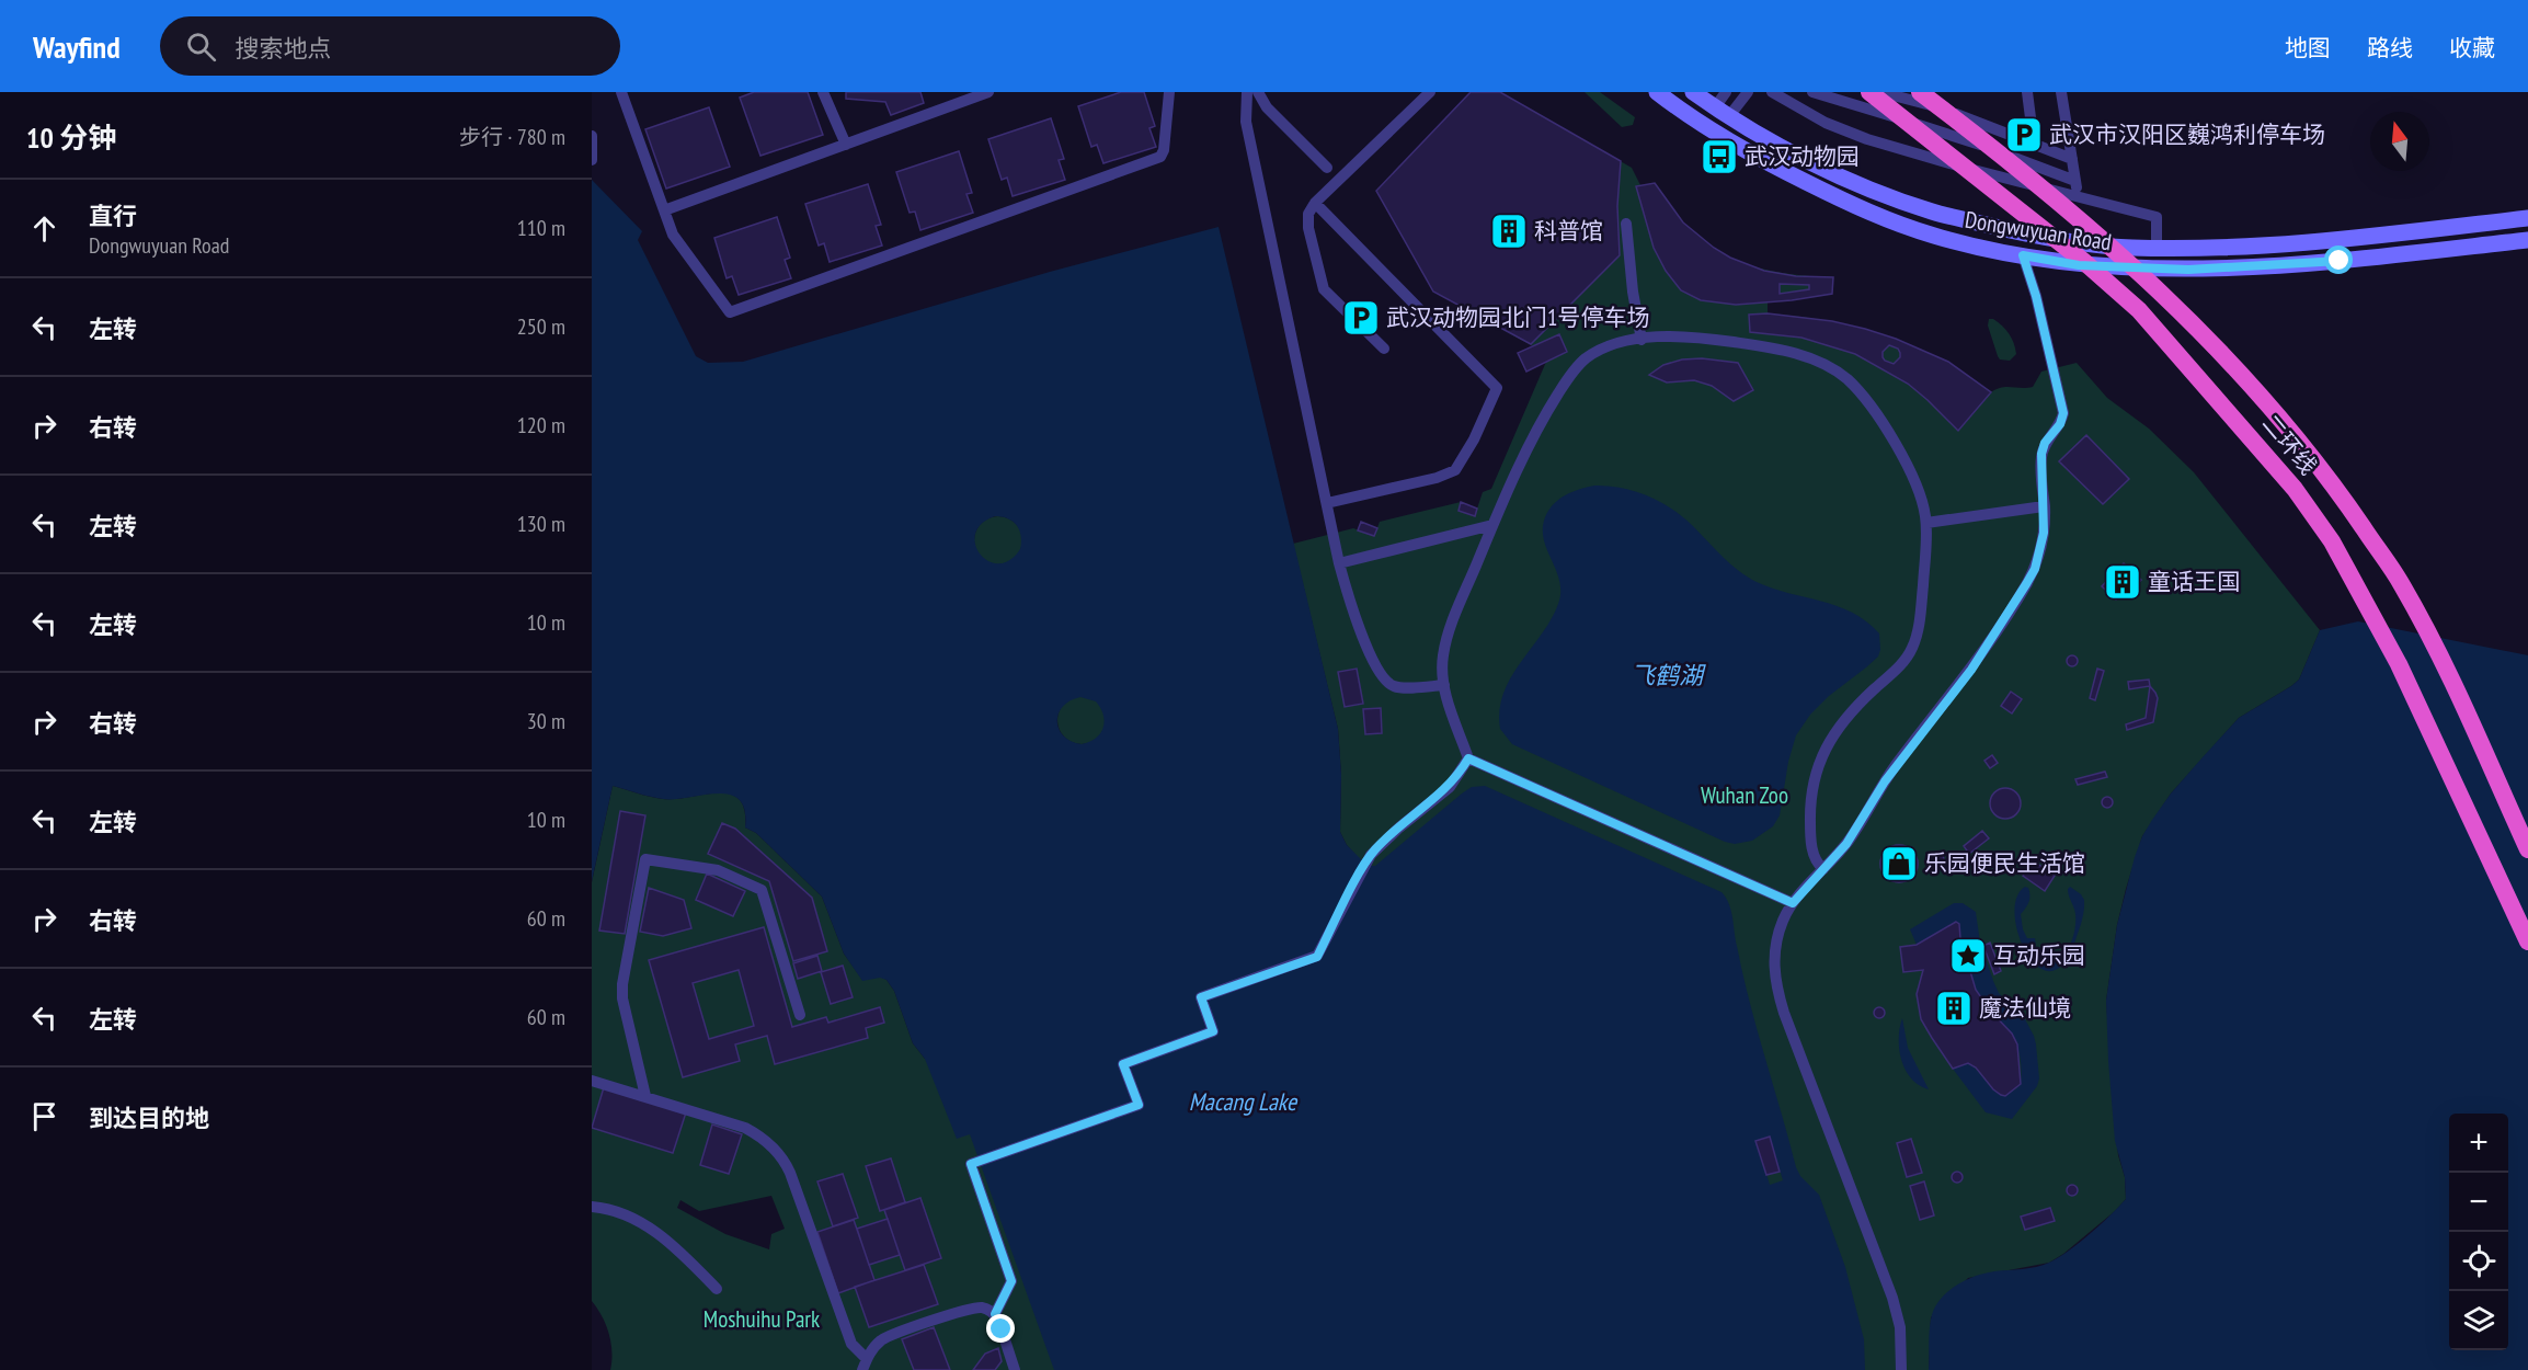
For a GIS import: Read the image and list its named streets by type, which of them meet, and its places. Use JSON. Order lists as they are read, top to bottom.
{
  "streets": {
    "highway": ["二环线"],
    "main road": ["Dongwuyuan Road"]
  },
  "water": ["飞鹤湖", "Macang Lake"],
  "parks": ["Wuhan Zoo", "Moshuihu Park"],
  "places": {
    "parking": ["武汉市汉阳区巍鸿利停车场", "武汉动物园北门1号停车场"],
    "bus stop": ["武汉动物园"],
    "building": ["科普馆", "童话王国", "魔法仙境"],
    "shop": ["乐园便民生活馆"],
    "place": ["互动乐园"]
  },
  "north": "top",
  "page": {
    "header": "Wayfind",
    "search": "搜索地点",
    "nav": ["地图", "路线", "收藏"],
    "heading": ["10 分钟", "步行 · 780 m"],
    "list": [
      ["直行", "Dongwuyuan Road", "110 m"],
      ["左转", "250 m"],
      ["右转", "120 m"],
      ["左转", "130 m"],
      ["左转", "10 m"],
      ["右转", "30 m"],
      ["左转", "10 m"],
      ["右转", "60 m"],
      ["左转", "60 m"],
      "到达目的地"
    ],
    "map_buttons": ["+", "−"]
  }
}
